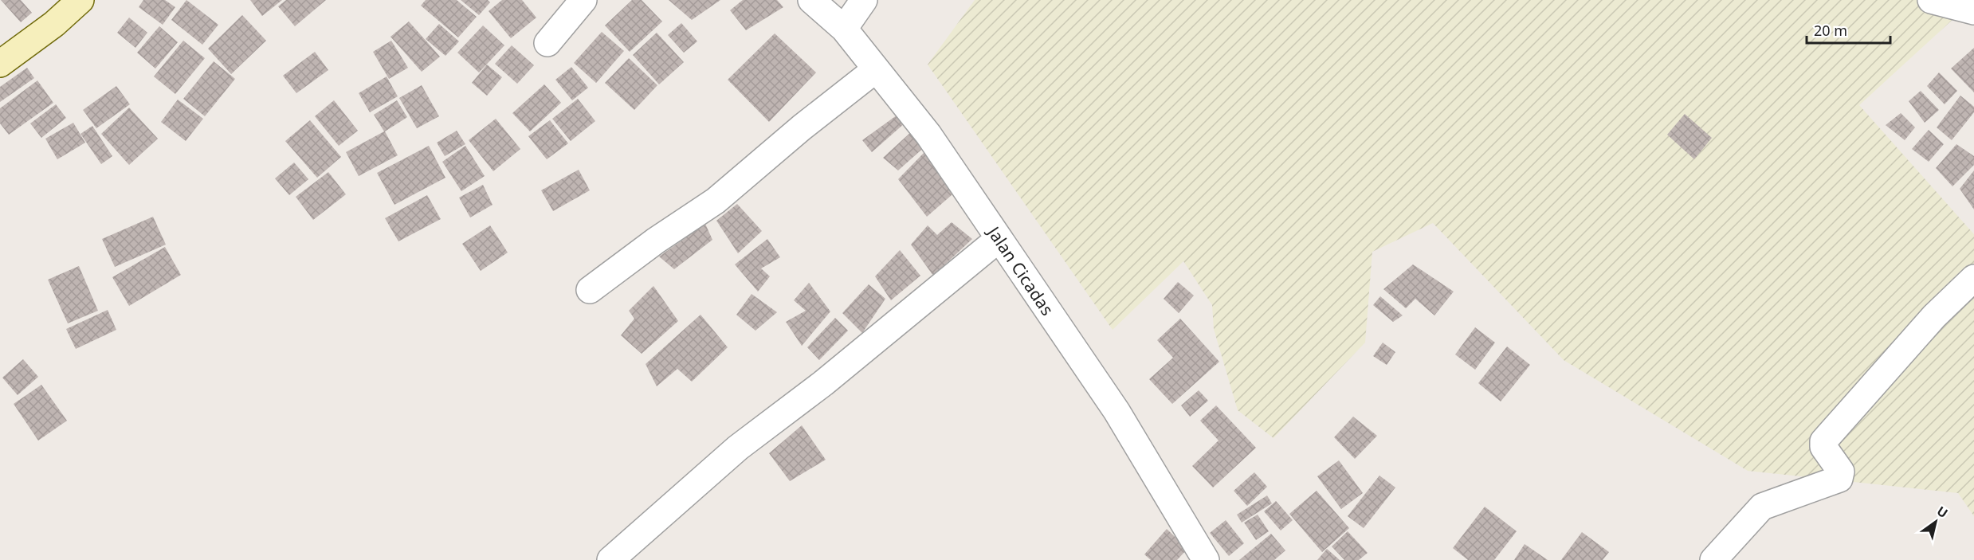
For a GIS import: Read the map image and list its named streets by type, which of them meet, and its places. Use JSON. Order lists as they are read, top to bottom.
{
  "streets": {
    "street": ["Jalan Cicadas"]
  },
  "scale_bar": "20 m",
  "north": "top right"
}
